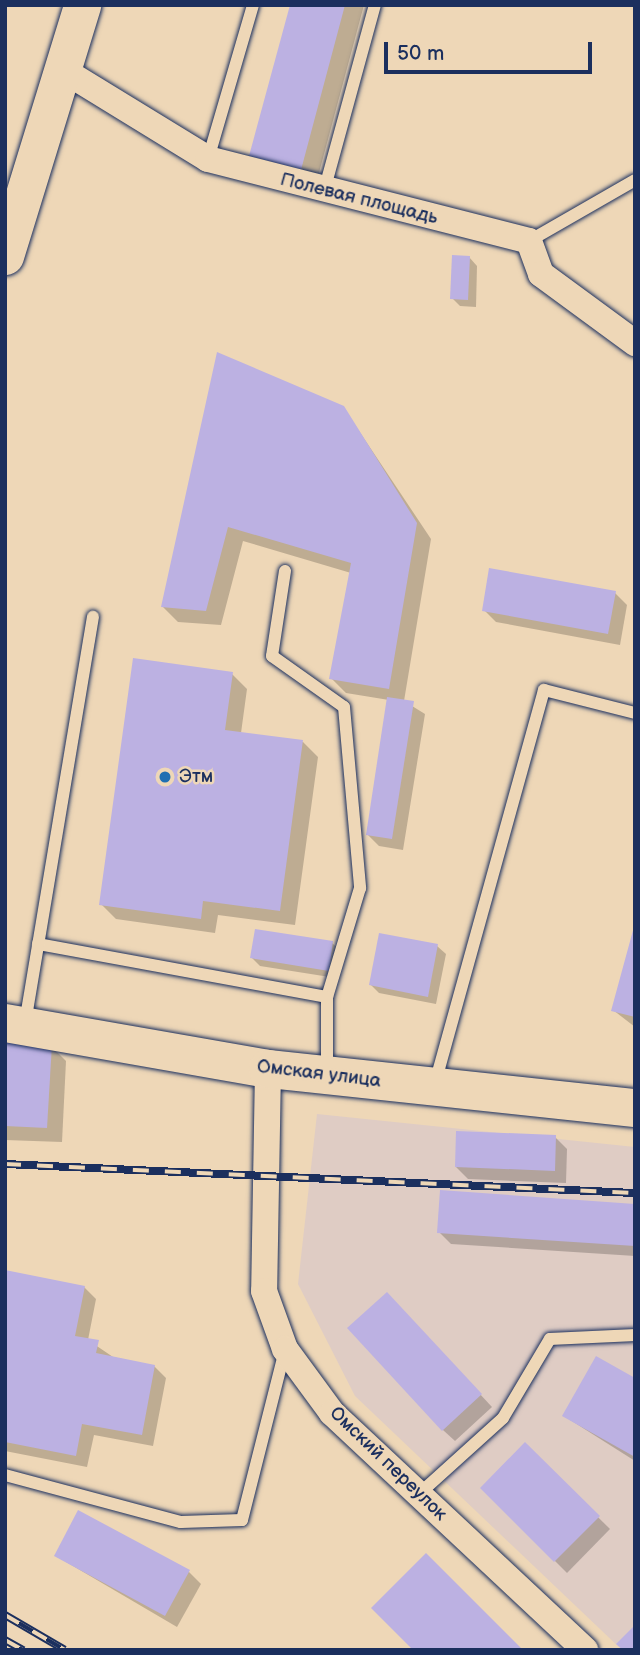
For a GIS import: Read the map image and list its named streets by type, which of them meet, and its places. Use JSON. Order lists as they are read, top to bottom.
{
  "streets": {
    "main road": ["Омская улица"],
    "street": ["Полевая площадь", "Омский переулок"]
  },
  "crossings": [
    ["Омская улица", "Омский переулок"]
  ],
  "places": ["Этм"],
  "scale_bar": "50 m"
}
